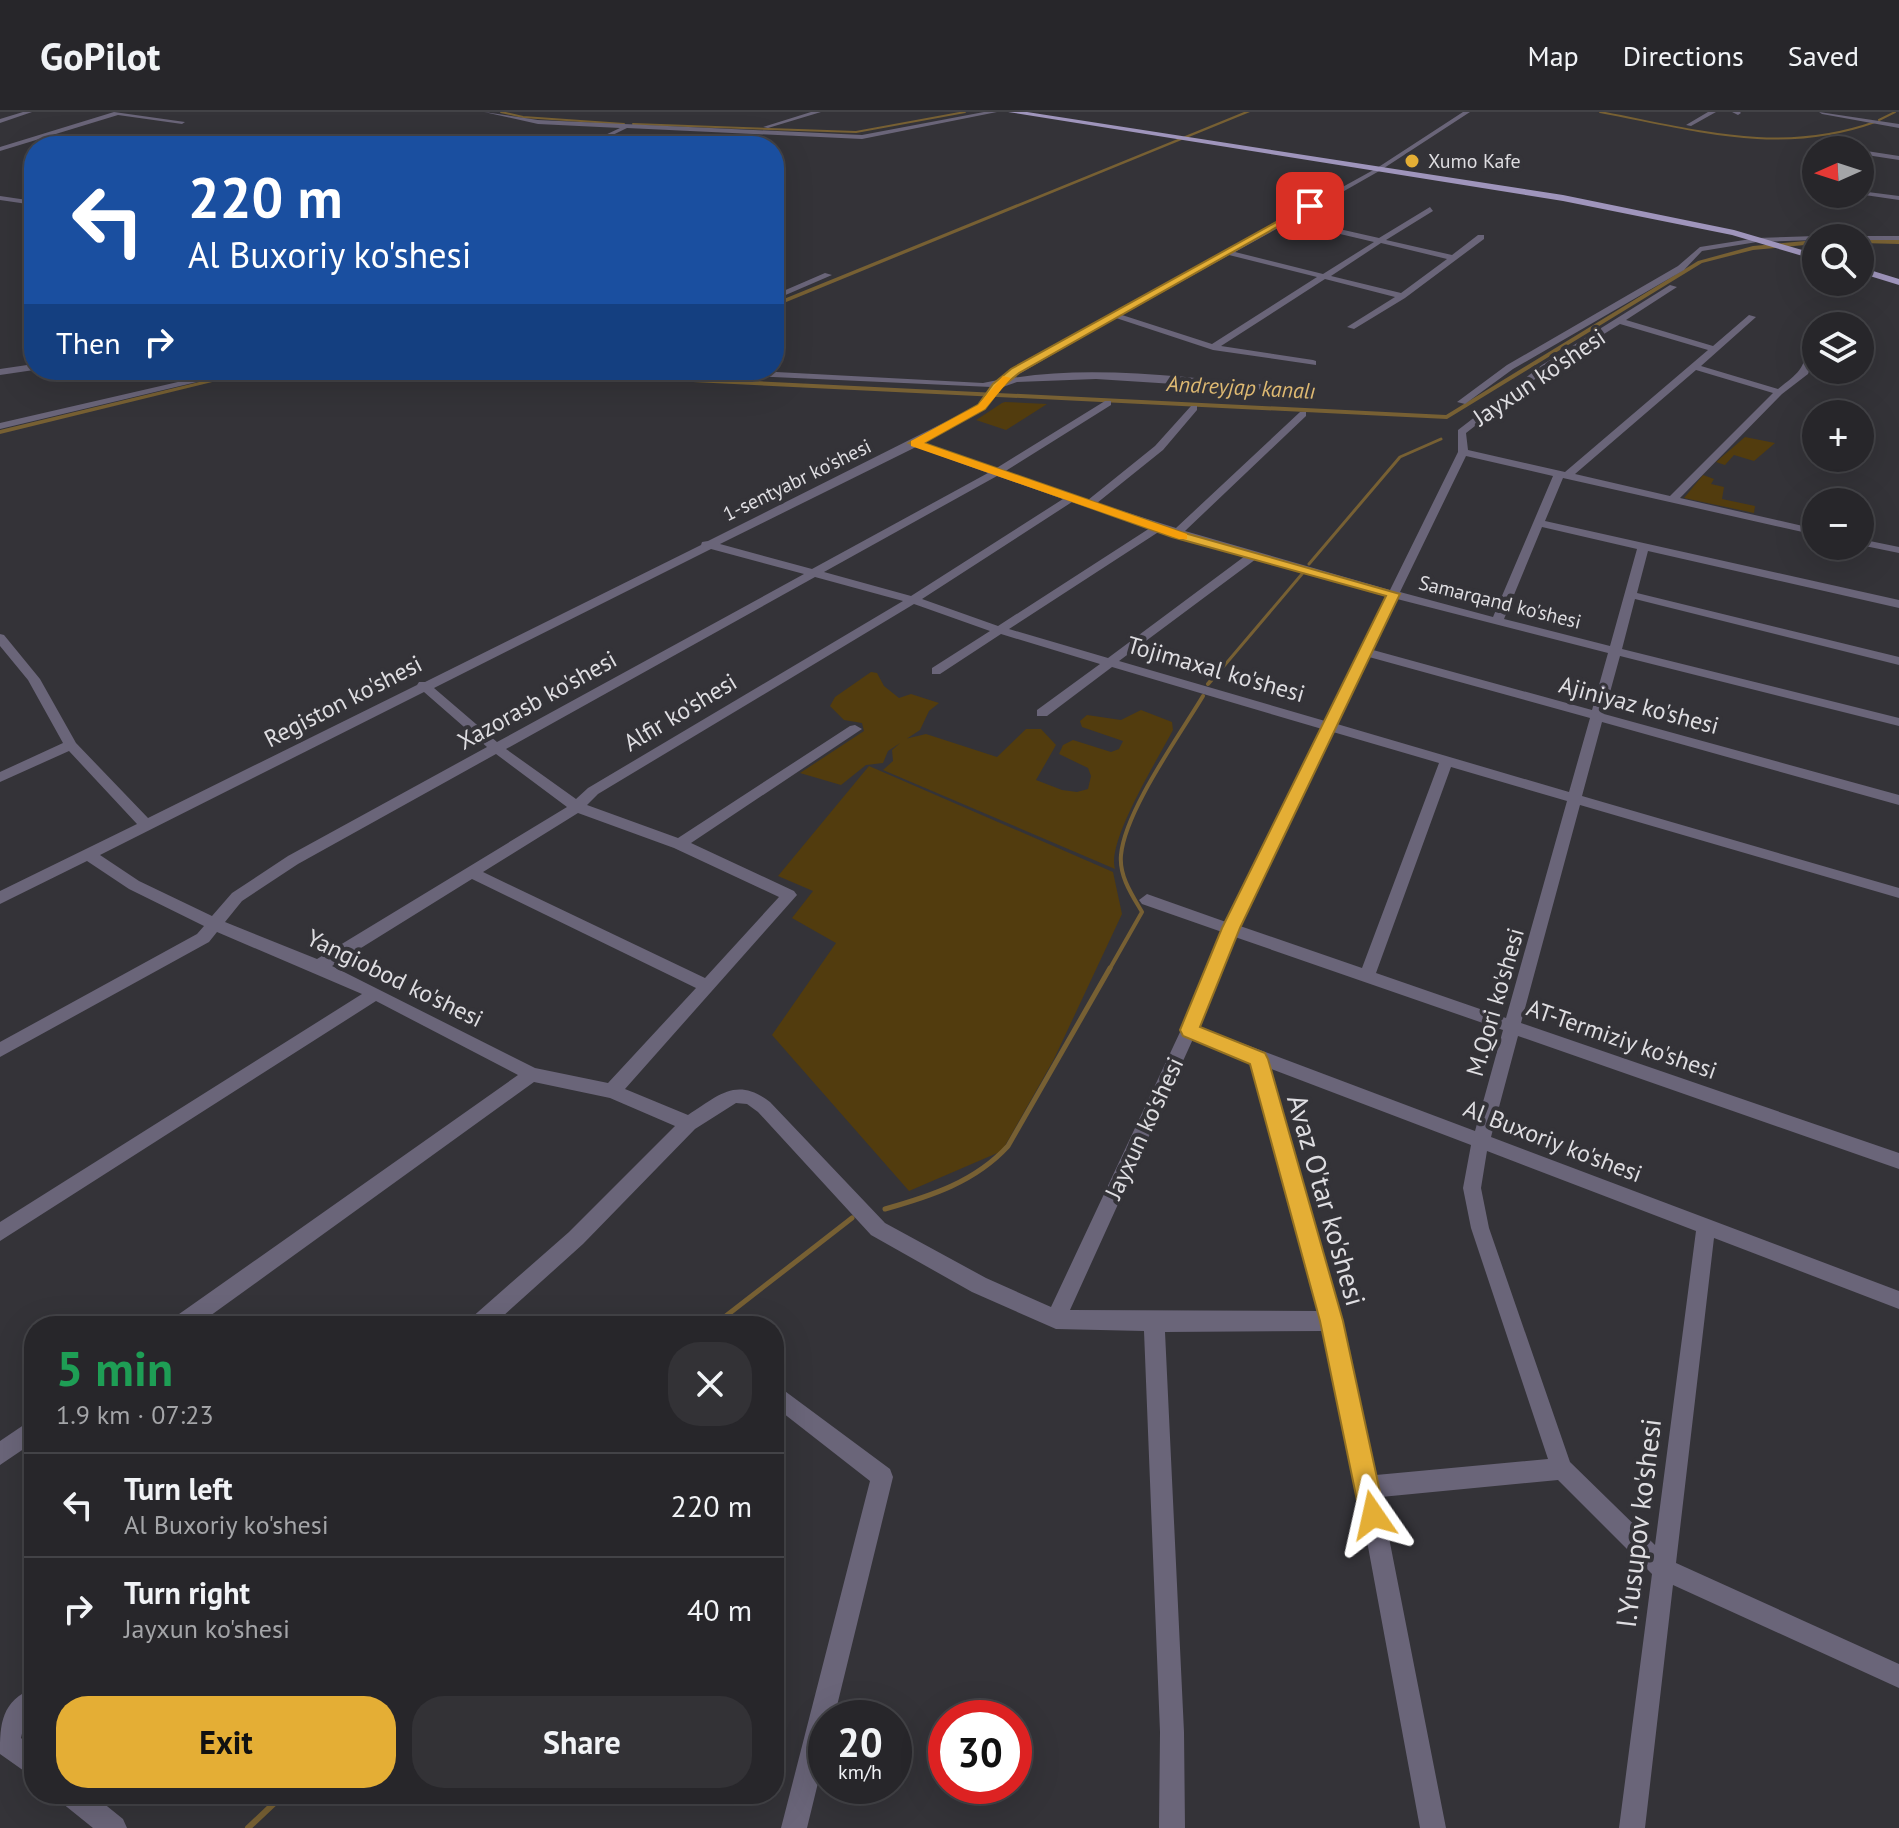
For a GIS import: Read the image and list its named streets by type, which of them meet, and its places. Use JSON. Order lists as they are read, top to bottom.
{
  "streets": {
    "street": [
      "Jayxun ko'shesi",
      "1-sentyabr ko'shesi",
      "Samarqand ko'shesi",
      "Tojimaxal ko'shesi",
      "Xazorasb ko'shesi",
      "Registon ko'shesi",
      "Ajiniyaz ko'shesi",
      "Alfir ko'shesi",
      "Yangiobod ko'shesi",
      "M.Qori ko'shesi",
      "AT-Termiziy ko'shesi",
      "Al Buxoriy ko'shesi",
      "Avaz O'tar ko'shesi",
      "I.Yusupov ko'shesi"
    ]
  },
  "crossings": [
    ["Jayxun ko'shesi", "Samarqand ko'shesi"],
    ["Jayxun ko'shesi", "Tojimaxal ko'shesi"],
    ["Jayxun ko'shesi", "Ajiniyaz ko'shesi"],
    ["Jayxun ko'shesi", "AT-Termiziy ko'shesi"],
    ["Jayxun ko'shesi", "Al Buxoriy ko'shesi"],
    ["1-sentyabr ko'shesi", "Samarqand ko'shesi"],
    ["1-sentyabr ko'shesi", "Tojimaxal ko'shesi"],
    ["1-sentyabr ko'shesi", "Registon ko'shesi"],
    ["Samarqand ko'shesi", "Xazorasb ko'shesi"],
    ["Samarqand ko'shesi", "Alfir ko'shesi"],
    ["Samarqand ko'shesi", "M.Qori ko'shesi"],
    ["Tojimaxal ko'shesi", "Xazorasb ko'shesi"],
    ["Tojimaxal ko'shesi", "Registon ko'shesi"],
    ["Tojimaxal ko'shesi", "Alfir ko'shesi"],
    ["Tojimaxal ko'shesi", "M.Qori ko'shesi"],
    ["Xazorasb ko'shesi", "Yangiobod ko'shesi"],
    ["Registon ko'shesi", "Yangiobod ko'shesi"],
    ["Ajiniyaz ko'shesi", "M.Qori ko'shesi"],
    ["Alfir ko'shesi", "Yangiobod ko'shesi"],
    ["M.Qori ko'shesi", "AT-Termiziy ko'shesi"],
    ["M.Qori ko'shesi", "Al Buxoriy ko'shesi"],
    ["Al Buxoriy ko'shesi", "Avaz O'tar ko'shesi"],
    ["Al Buxoriy ko'shesi", "I.Yusupov ko'shesi"]
  ],
  "water": ["Andreyjap kanalı"],
  "places": ["Xumo Kafe"],
  "north": "left",
  "page": {
    "header": "GoPilot",
    "nav": ["Map", "Directions", "Saved"],
    "map_buttons": ["+", "−"],
    "turn": ["220 m", "Al Buxoriy ko'shesi"],
    "then": "Then",
    "heading": ["5 min", "1.9 km · 07:23"],
    "list": [
      {
        "name": "Turn left",
        "note": "Al Buxoriy ko'shesi",
        "value": "220 m"
      },
      {
        "name": "Turn right",
        "note": "Jayxun ko'shesi",
        "value": "40 m"
      }
    ],
    "buttons": ["Exit", "Share"],
    "speed": "20 km/h",
    "limit": "30"
  }
}
